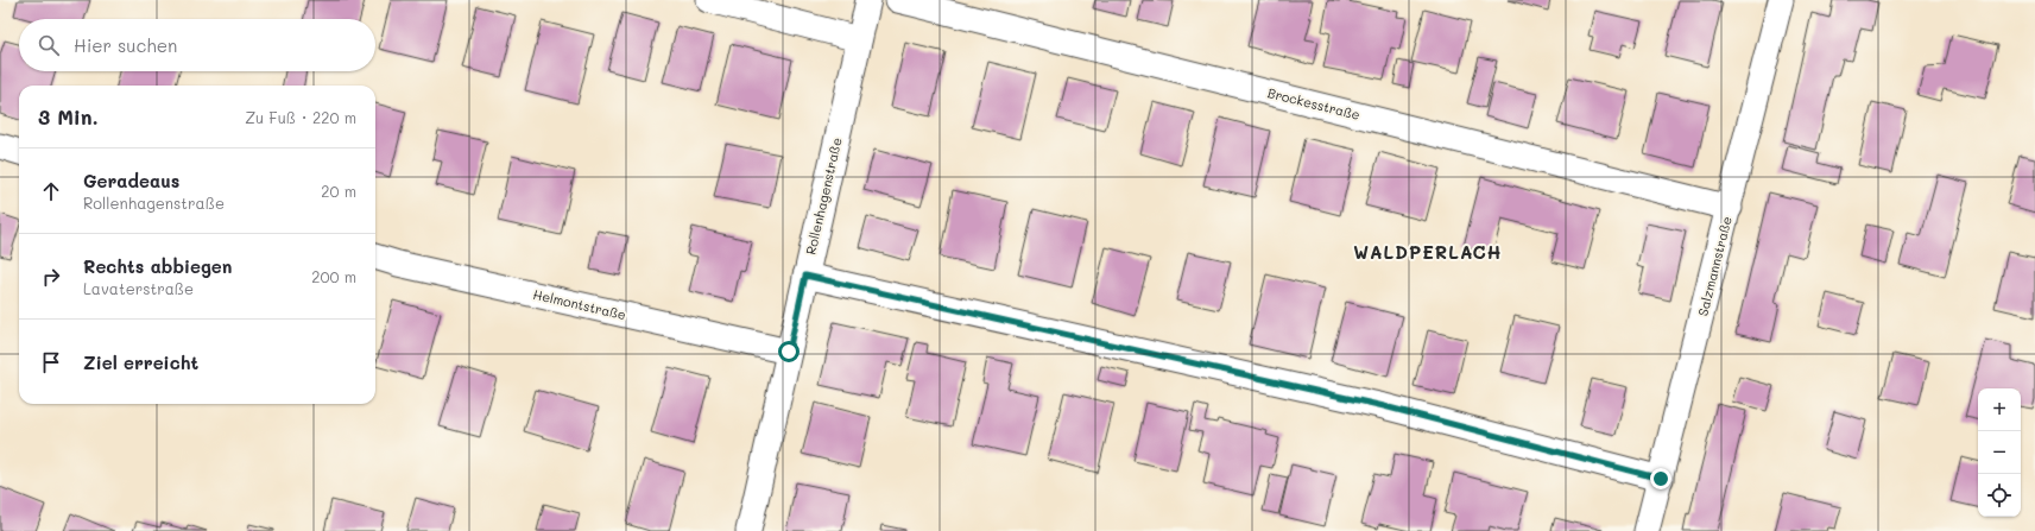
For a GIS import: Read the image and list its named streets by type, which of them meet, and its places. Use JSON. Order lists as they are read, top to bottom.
{
  "streets": {
    "street": [
      "Brockesstraße",
      "Rollenhagenstraße",
      "Salzmannstraße",
      "Helmontstraße"
    ]
  },
  "crossings": [
    ["Brockesstraße", "Salzmannstraße"],
    ["Rollenhagenstraße", "Helmontstraße"]
  ],
  "districts": ["WALDPERLACH"],
  "page": {
    "search": "Hier suchen",
    "heading": ["3 Min.", "Zu Fuß · 220 m"],
    "list": [
      ["Geradeaus", "Rollenhagenstraße", "20 m"],
      ["Rechts abbiegen", "Lavaterstraße", "200 m"],
      "Ziel erreicht"
    ],
    "map_buttons": ["+", "−"]
  }
}
